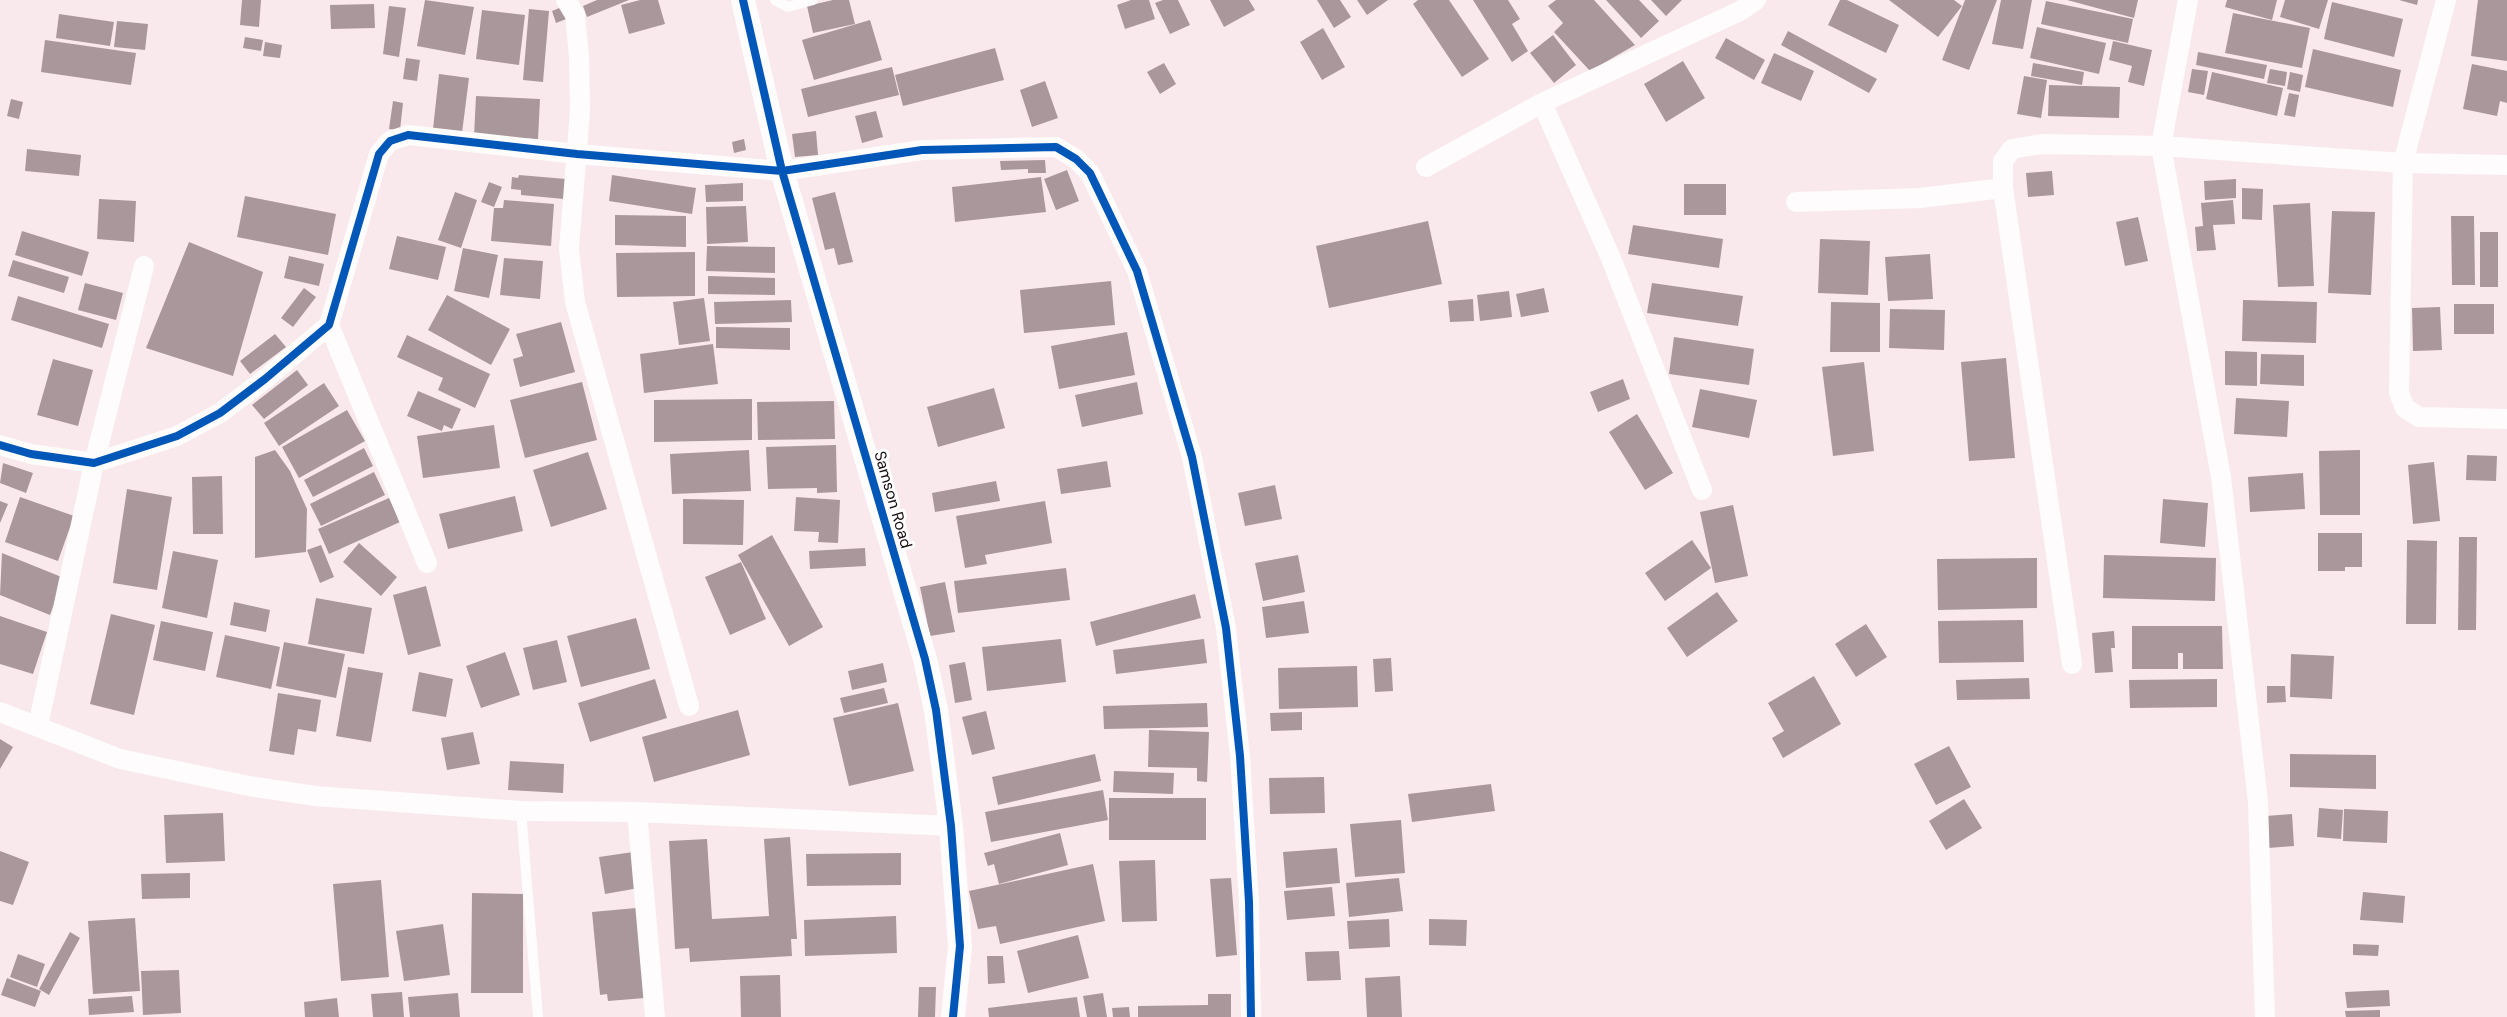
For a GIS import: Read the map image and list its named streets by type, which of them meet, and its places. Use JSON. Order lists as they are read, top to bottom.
{
  "streets": {
    "street": ["Samson Road"]
  }
}
